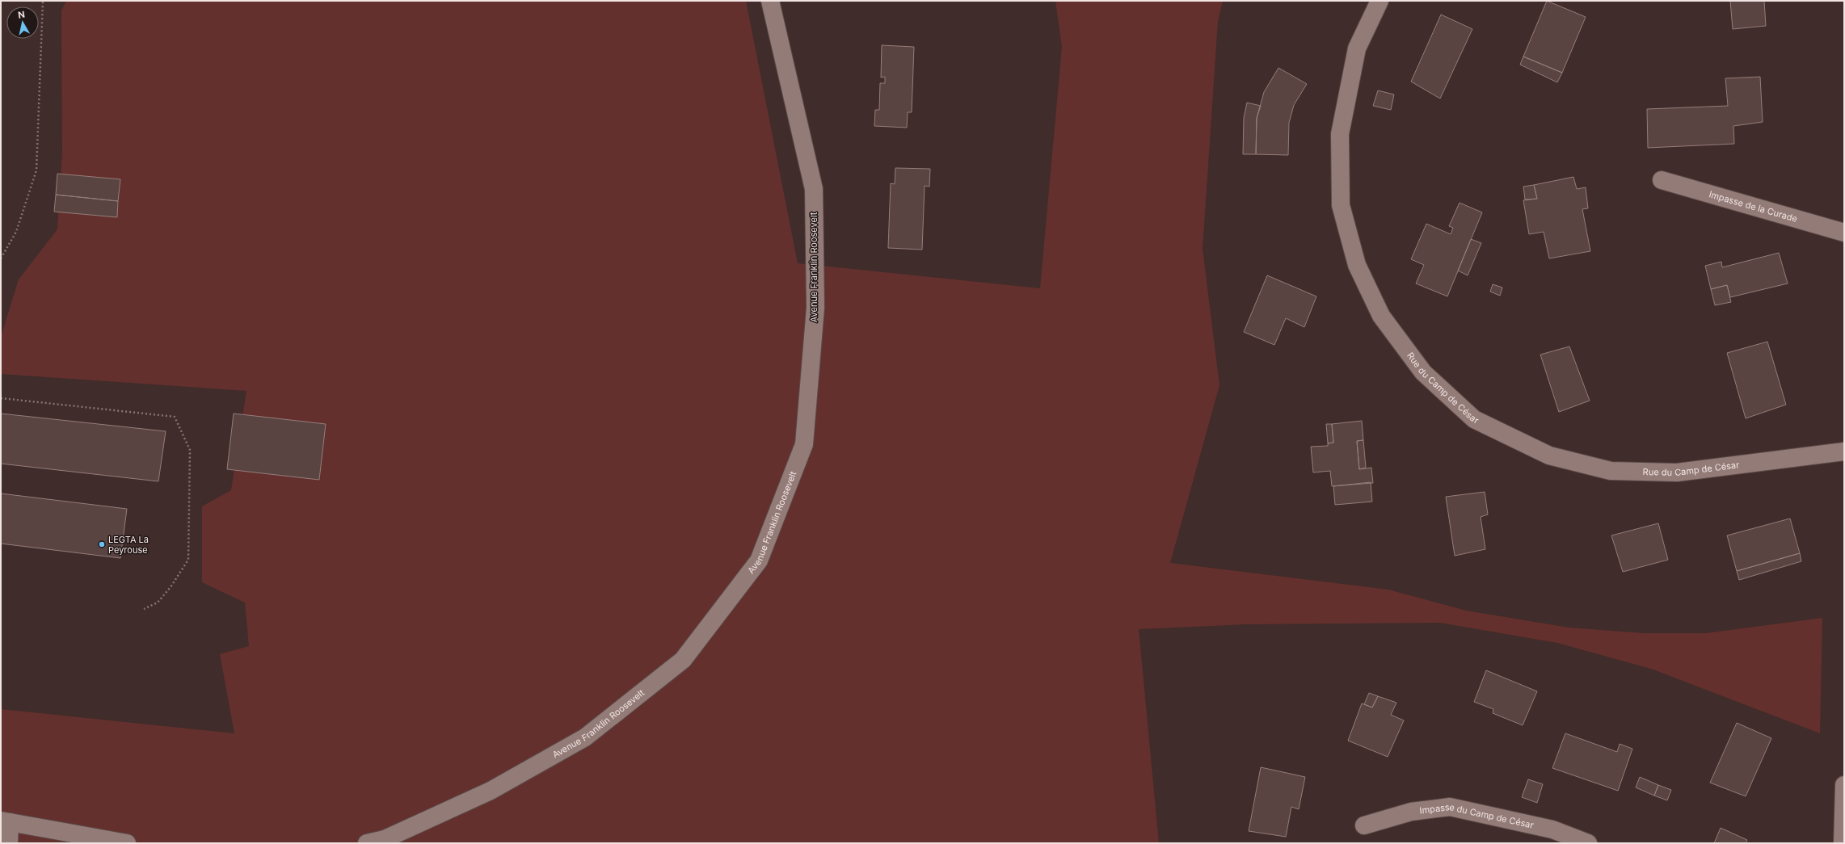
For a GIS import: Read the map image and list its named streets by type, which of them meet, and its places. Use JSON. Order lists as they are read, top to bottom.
{
  "streets": {
    "street": [
      "Impasse de la Curade",
      "Avenue Franklin Roosevelt",
      "Rue du Camp de César",
      "Impasse du Camp de César"
    ]
  },
  "places": ["LEGTA La Peyrouse"],
  "north": "top"
}
